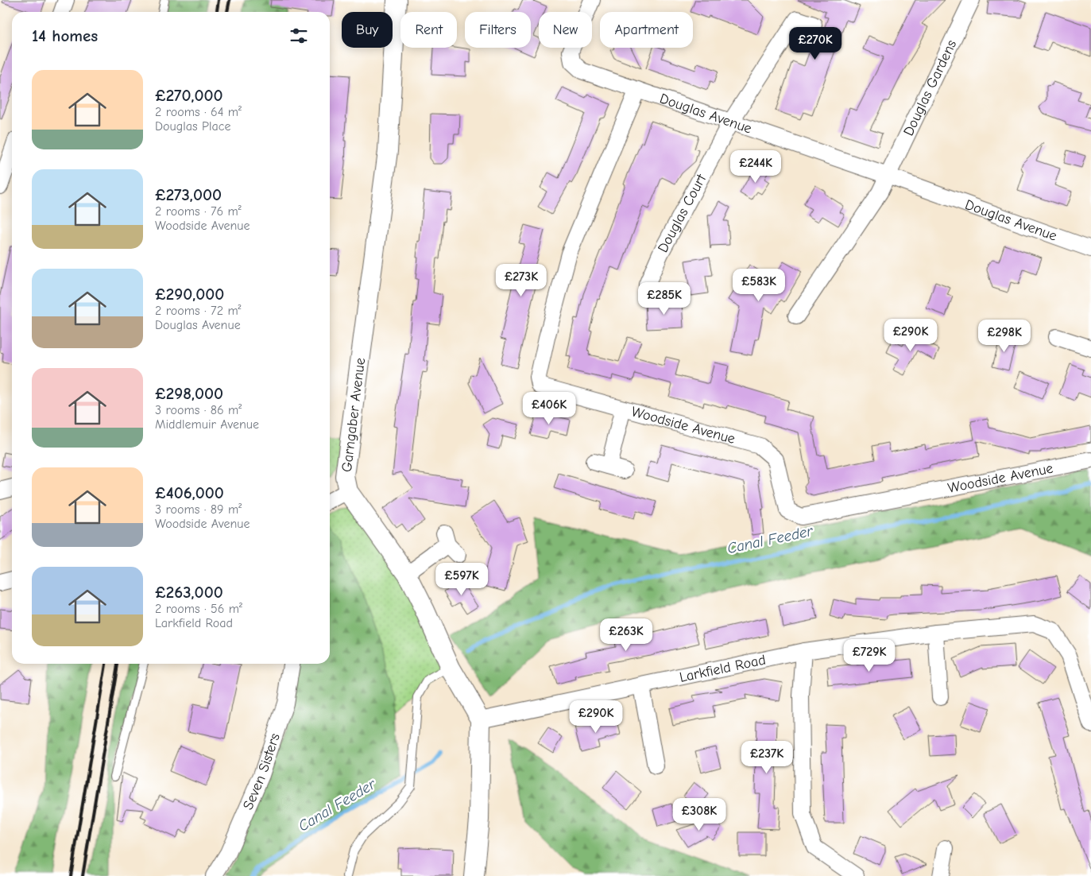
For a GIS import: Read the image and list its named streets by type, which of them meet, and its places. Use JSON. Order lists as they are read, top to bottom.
{
  "streets": {
    "street": [
      "Douglas Gardens",
      "Douglas Avenue",
      "Douglas Court",
      "Garngaber Avenue",
      "Woodside Avenue",
      "Larkfield Road",
      "Seven Sisters"
    ]
  },
  "crossings": [
    ["Douglas Gardens", "Douglas Avenue"],
    ["Douglas Avenue", "Douglas Court"],
    ["Douglas Avenue", "Woodside Avenue"],
    ["Garngaber Avenue", "Larkfield Road"]
  ],
  "water": ["Canal Feeder"],
  "page": {
    "chip": [
      "Buy",
      "Rent",
      "Filters",
      "New",
      "Apartment"
    ],
    "heading": "14 homes",
    "price": [
      "£270K",
      "£244K",
      "£273K",
      "£583K",
      "£285K",
      "£290K",
      "£298K",
      "£406K",
      "£597K",
      "£263K",
      "£729K",
      "£290K",
      "£237K",
      "£308K"
    ],
    "list": [
      {
        "name": "£270,000",
        "note": "2 rooms · 64 m² · Douglas Place"
      },
      {
        "name": "£273,000",
        "note": "2 rooms · 76 m² · Woodside Avenue"
      },
      {
        "name": "£290,000",
        "note": "2 rooms · 72 m² · Douglas Avenue"
      },
      {
        "name": "£298,000",
        "note": "3 rooms · 86 m² · Middlemuir Avenue"
      },
      {
        "name": "£406,000",
        "note": "3 rooms · 89 m² · Woodside Avenue"
      },
      {
        "name": "£263,000",
        "note": "2 rooms · 56 m² · Larkfield Road"
      }
    ]
  }
}
